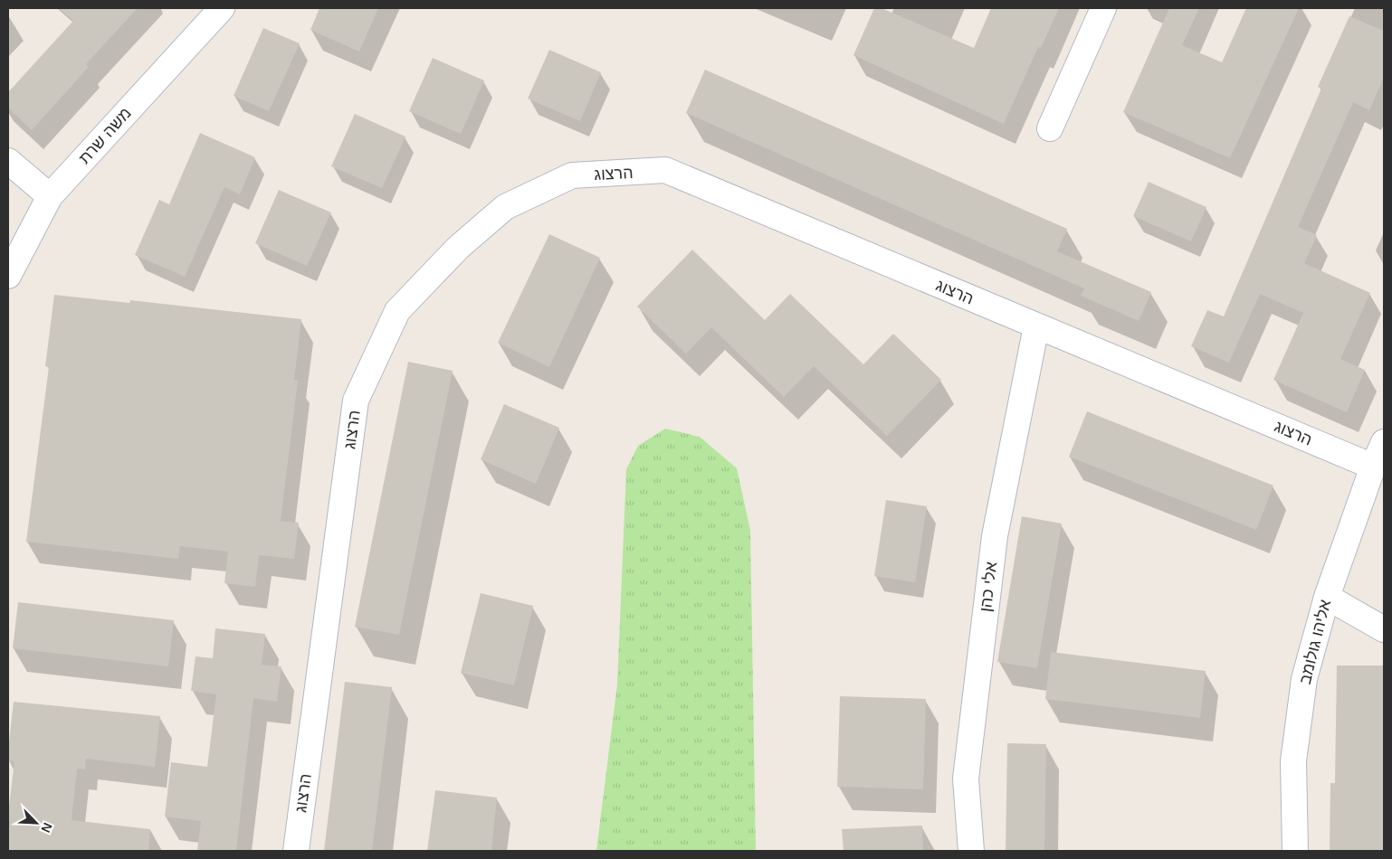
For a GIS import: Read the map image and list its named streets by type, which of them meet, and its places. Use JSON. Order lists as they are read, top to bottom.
{
  "streets": {
    "street": [
      "משה שרת",
      "הרצוג",
      "אלי כהן",
      "אליהו גולומב"
    ]
  },
  "crossings": [
    ["הרצוג", "אלי כהן"],
    ["הרצוג", "אליהו גולומב"]
  ],
  "north": "bottom right"
}
